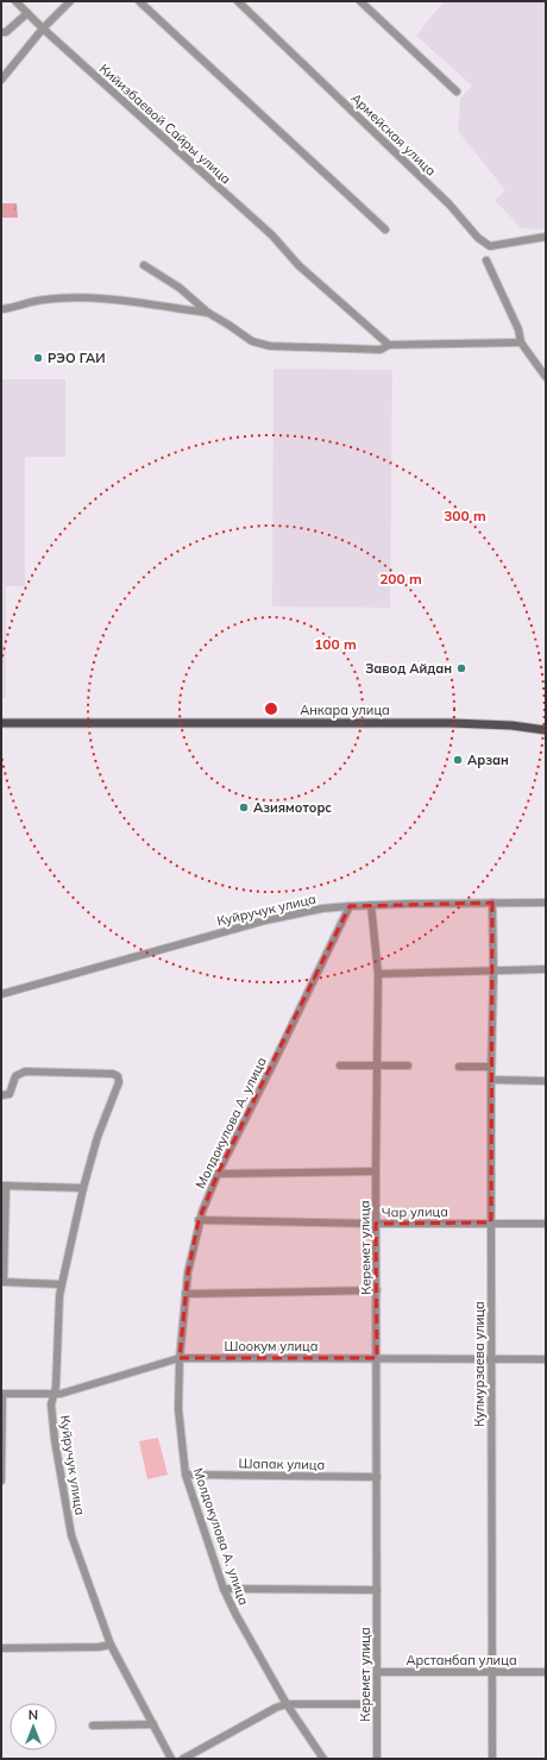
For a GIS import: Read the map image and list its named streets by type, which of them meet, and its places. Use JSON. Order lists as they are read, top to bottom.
{
  "streets": {
    "main road": ["Анкара улица"],
    "street": [
      "Кийизбаевой Сайры улица",
      "Армейская улица",
      "Куйручук улица",
      "Молдокулова А. улица",
      "Чар улица",
      "Керемет улица",
      "Шоокум улица",
      "Кулмурзаева улица",
      "Шапак улица",
      "Арстанбап улица"
    ]
  },
  "crossings": [
    ["Куйручук улица", "Молдокулова А. улица"],
    ["Куйручук улица", "Керемет улица"],
    ["Куйручук улица", "Шоокум улица"],
    ["Куйручук улица", "Кулмурзаева улица"],
    ["Молдокулова А. улица", "Чар улица"],
    ["Молдокулова А. улица", "Шоокум улица"],
    ["Молдокулова А. улица", "Шапак улица"],
    ["Чар улица", "Керемет улица"],
    ["Чар улица", "Кулмурзаева улица"],
    ["Керемет улица", "Шоокум улица"],
    ["Керемет улица", "Шапак улица"],
    ["Керемет улица", "Арстанбап улица"],
    ["Шоокум улица", "Кулмурзаева улица"],
    ["Кулмурзаева улица", "Арстанбап улица"]
  ],
  "places": [
    "РЭО ГАИ",
    "Завод Айдан",
    "Арзан",
    "Азиямоторс"
  ],
  "north": "top",
  "rings": ["300 m", "200 m", "100 m"]
}
